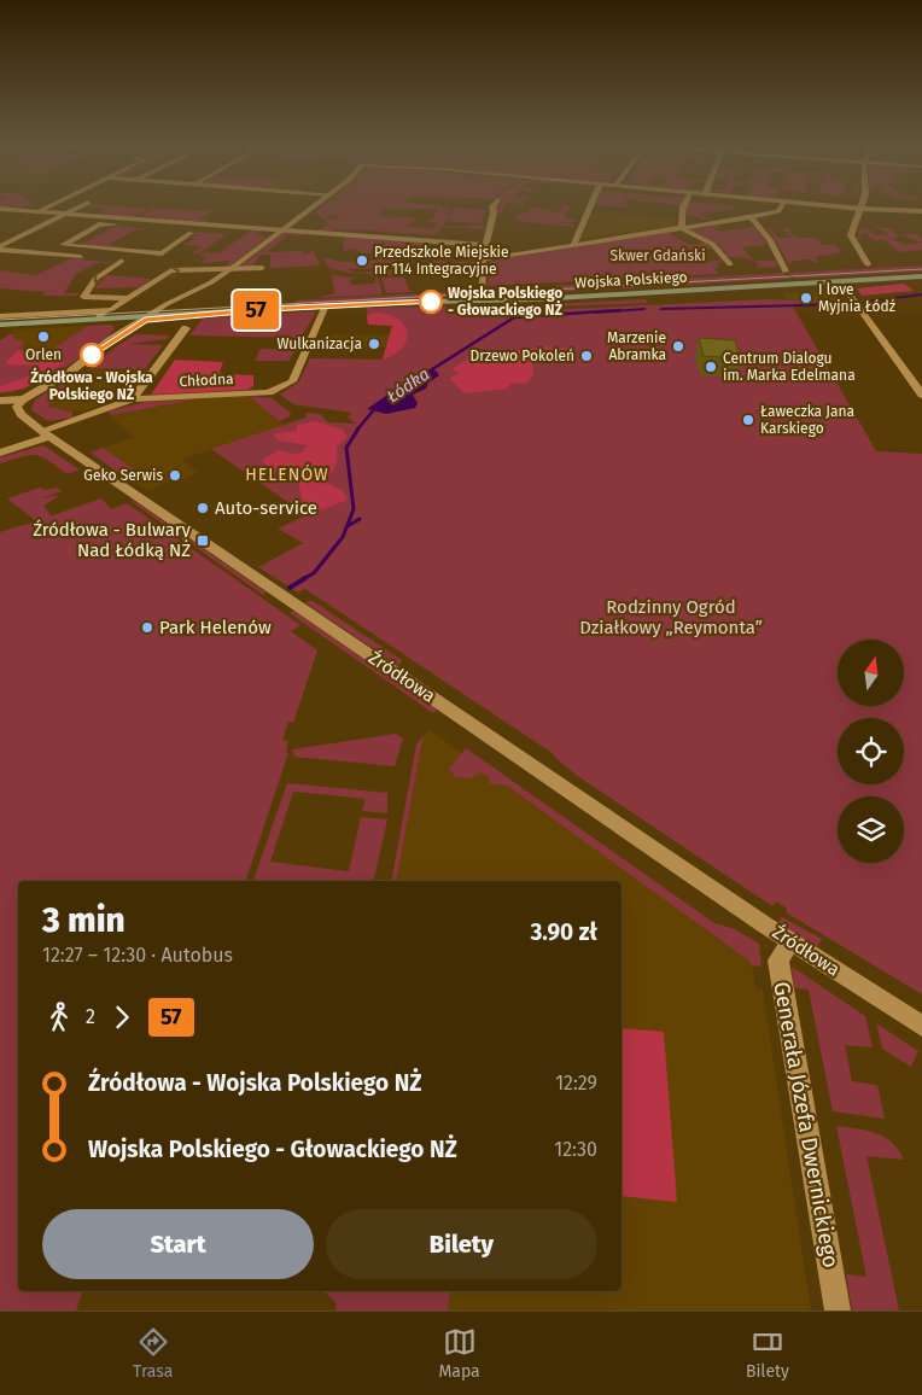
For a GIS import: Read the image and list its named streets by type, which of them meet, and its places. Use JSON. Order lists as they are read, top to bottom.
{
  "streets": {
    "main road": ["Wojska Polskiego"],
    "street": ["Chłodna", "Źródłowa", "Generała Józefa Dwernickiego"]
  },
  "crossings": [
    ["Wojska Polskiego", "Chłodna"],
    ["Chłodna", "Źródłowa"],
    ["Źródłowa", "Generała Józefa Dwernickiego"]
  ],
  "districts": ["HELENÓW"],
  "water": ["Łódka"],
  "parks": ["Skwer Gdański", "Rodzinny Ogród Działkowy „Reymonta”"],
  "places": {
    "other": [
      "Przedszkole Miejskie nr 114 Integracyjne",
      "I love Myjnia Łódź",
      "Wojska Polskiego - Głowackiego NŻ",
      "Orlen",
      "Wulkanizacja",
      "Marzenie Abramka",
      "Źródłowa - Wojska Polskiego NŻ",
      "Drzewo Pokoleń",
      "Centrum Dialogu im. Marka Edelmana",
      "Ławeczka Jana Karskiego",
      "Geko Serwis",
      "Auto-service",
      "Park Helenów"
    ],
    "transit": ["Źródłowa - Bulwary Nad Łódką NŻ"]
  },
  "lines": ["bus line 57"],
  "north": "top",
  "page": {
    "on_map": "57",
    "heading": ["3 min", "12:27 – 12:30 · Autobus", "3.90 zł"],
    "legs": ["2", "57"],
    "list": [
      {
        "name": "Źródłowa - Wojska Polskiego NŻ",
        "value": "12:29"
      },
      {
        "name": "Wojska Polskiego - Głowackiego NŻ",
        "value": "12:30"
      }
    ],
    "buttons": ["Start", "Bilety"],
    "tabs": ["Trasa", "Mapa", "Bilety"]
  }
}
